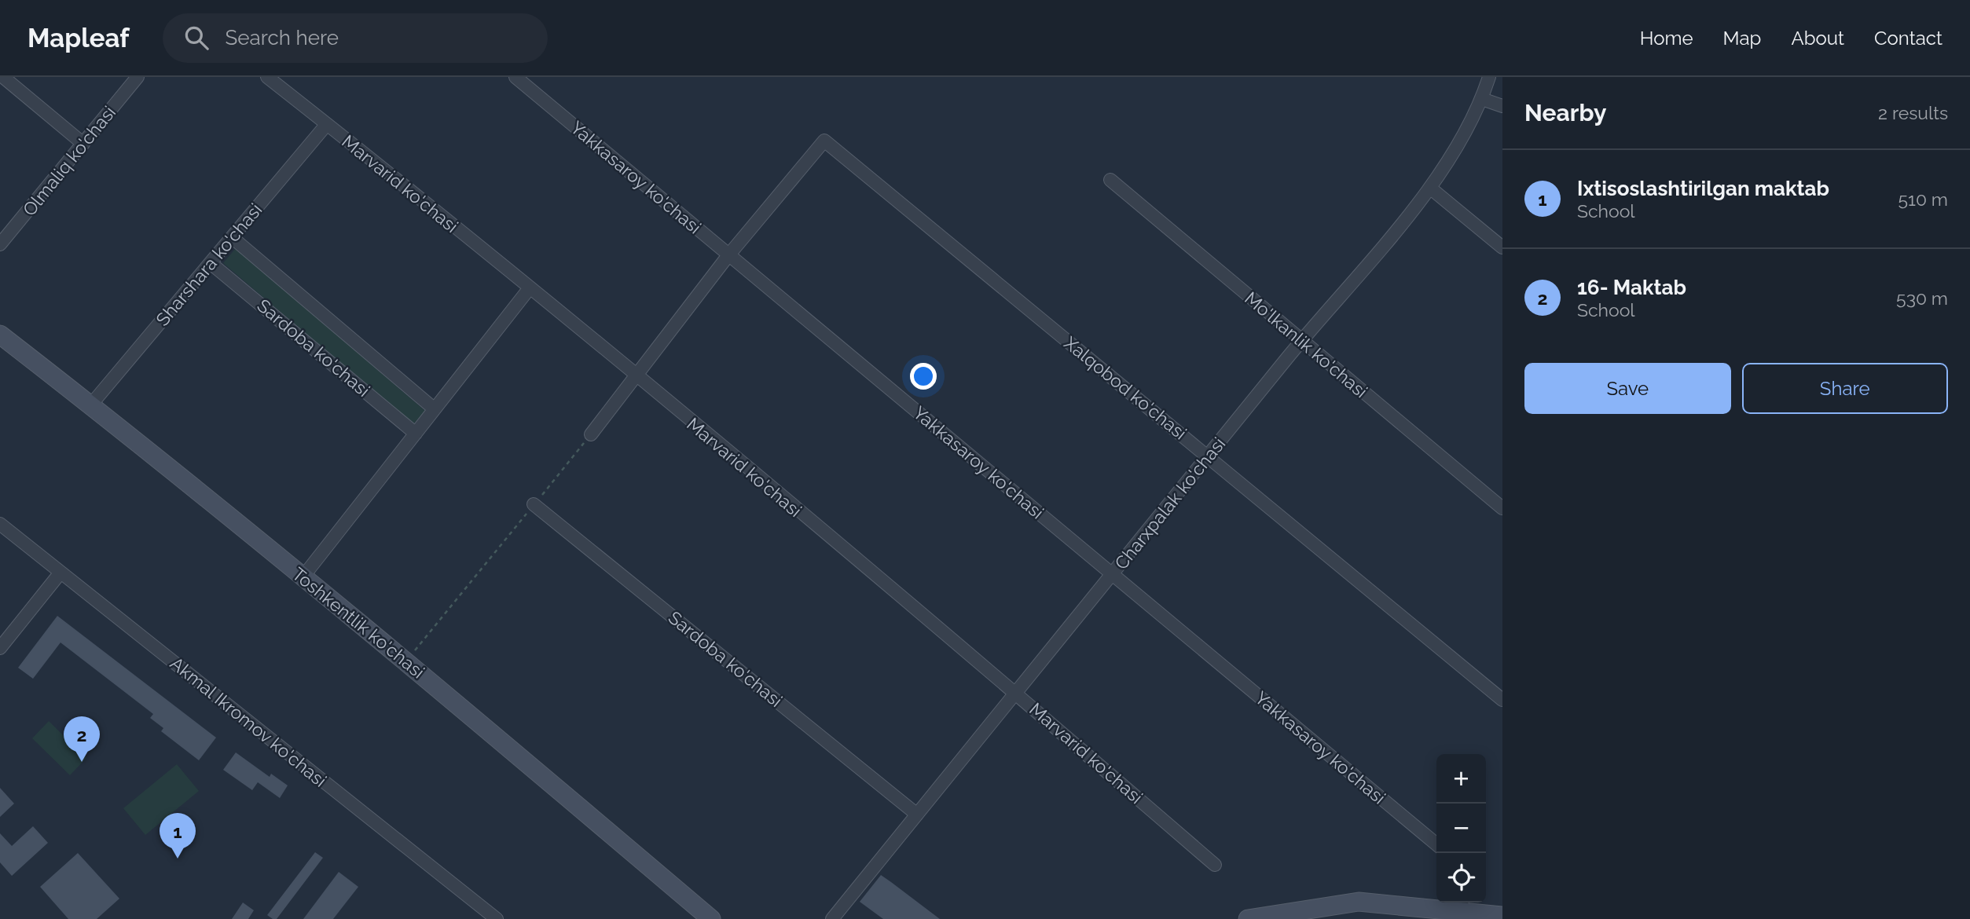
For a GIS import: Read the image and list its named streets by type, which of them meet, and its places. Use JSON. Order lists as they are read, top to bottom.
{
  "streets": {
    "main road": ["Toshkentlik ko'chasi"],
    "street": [
      "Olmaliq ko'chasi",
      "Yakkasaroy ko'chasi",
      "Marvarid ko'chasi",
      "Sharshara ko'chasi",
      "Mo'lkanlik ko'chasi",
      "Sardoba ko'chasi",
      "Xalqobod ko'chasi",
      "Charxpalak ko'chasi",
      "Akmal Ikromov ko'chasi"
    ]
  },
  "crossings": [
    ["Yakkasaroy ko'chasi", "Xalqobod ko'chasi"],
    ["Yakkasaroy ko'chasi", "Charxpalak ko'chasi"],
    ["Marvarid ko'chasi", "Sharshara ko'chasi"],
    ["Marvarid ko'chasi", "Charxpalak ko'chasi"],
    ["Sharshara ko'chasi", "Sardoba ko'chasi"],
    ["Sharshara ko'chasi", "Toshkentlik ko'chasi"],
    ["Mo'lkanlik ko'chasi", "Charxpalak ko'chasi"],
    ["Sardoba ko'chasi", "Charxpalak ko'chasi"],
    ["Xalqobod ko'chasi", "Charxpalak ko'chasi"]
  ],
  "page": {
    "header": "Mapleaf",
    "search": "Search here",
    "nav": [
      "Home",
      "Map",
      "About",
      "Contact"
    ],
    "heading": ["Nearby", "2 results"],
    "list": [
      {
        "mark": "1",
        "name": "Ixtisoslashtirilgan maktab",
        "note": "School",
        "value": "510 m"
      },
      {
        "mark": "2",
        "name": "16- Maktab",
        "note": "School",
        "value": "530 m"
      }
    ],
    "buttons": ["Save", "Share"],
    "pins": ["2", "1"],
    "map_buttons": ["+", "−"]
  }
}
